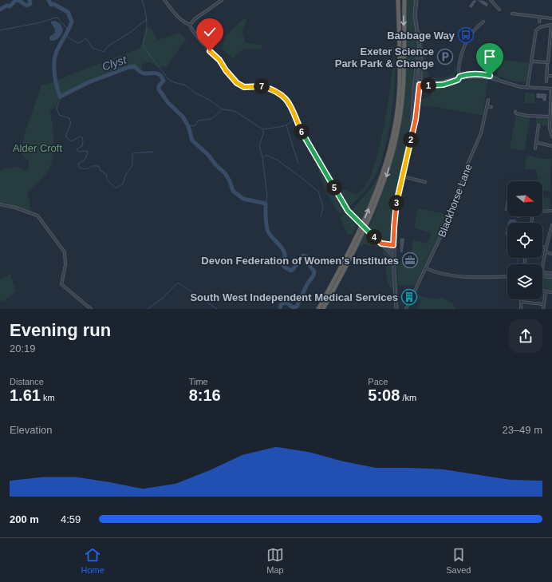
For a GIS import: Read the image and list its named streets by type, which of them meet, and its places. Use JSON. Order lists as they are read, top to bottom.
{
  "streets": {
    "street": ["Blackhorse Lane"]
  },
  "water": ["Clyst"],
  "parks": ["Alder Croft"],
  "places": {
    "bus stop": ["Babbage Way"],
    "parking": ["Exeter Science Park Park & Change"],
    "office": ["Devon Federation of Women's Institutes"],
    "building": ["South West Independent Medical Services"]
  },
  "north": "right",
  "page": {
    "pins": [
      "1",
      "7",
      "6",
      "2",
      "5",
      "3",
      "4"
    ],
    "heading": ["Evening run", "20:19"],
    "stats": [
      ["Distance", "1.61 km"],
      ["Time", "8:16"],
      ["Pace", "5:08 /km"]
    ],
    "chart": ["Elevation", "23–49 m"],
    "list": [
      {
        "name": "200 m",
        "note": "4:59"
      }
    ],
    "tabs": ["Home", "Map", "Saved"]
  }
}
